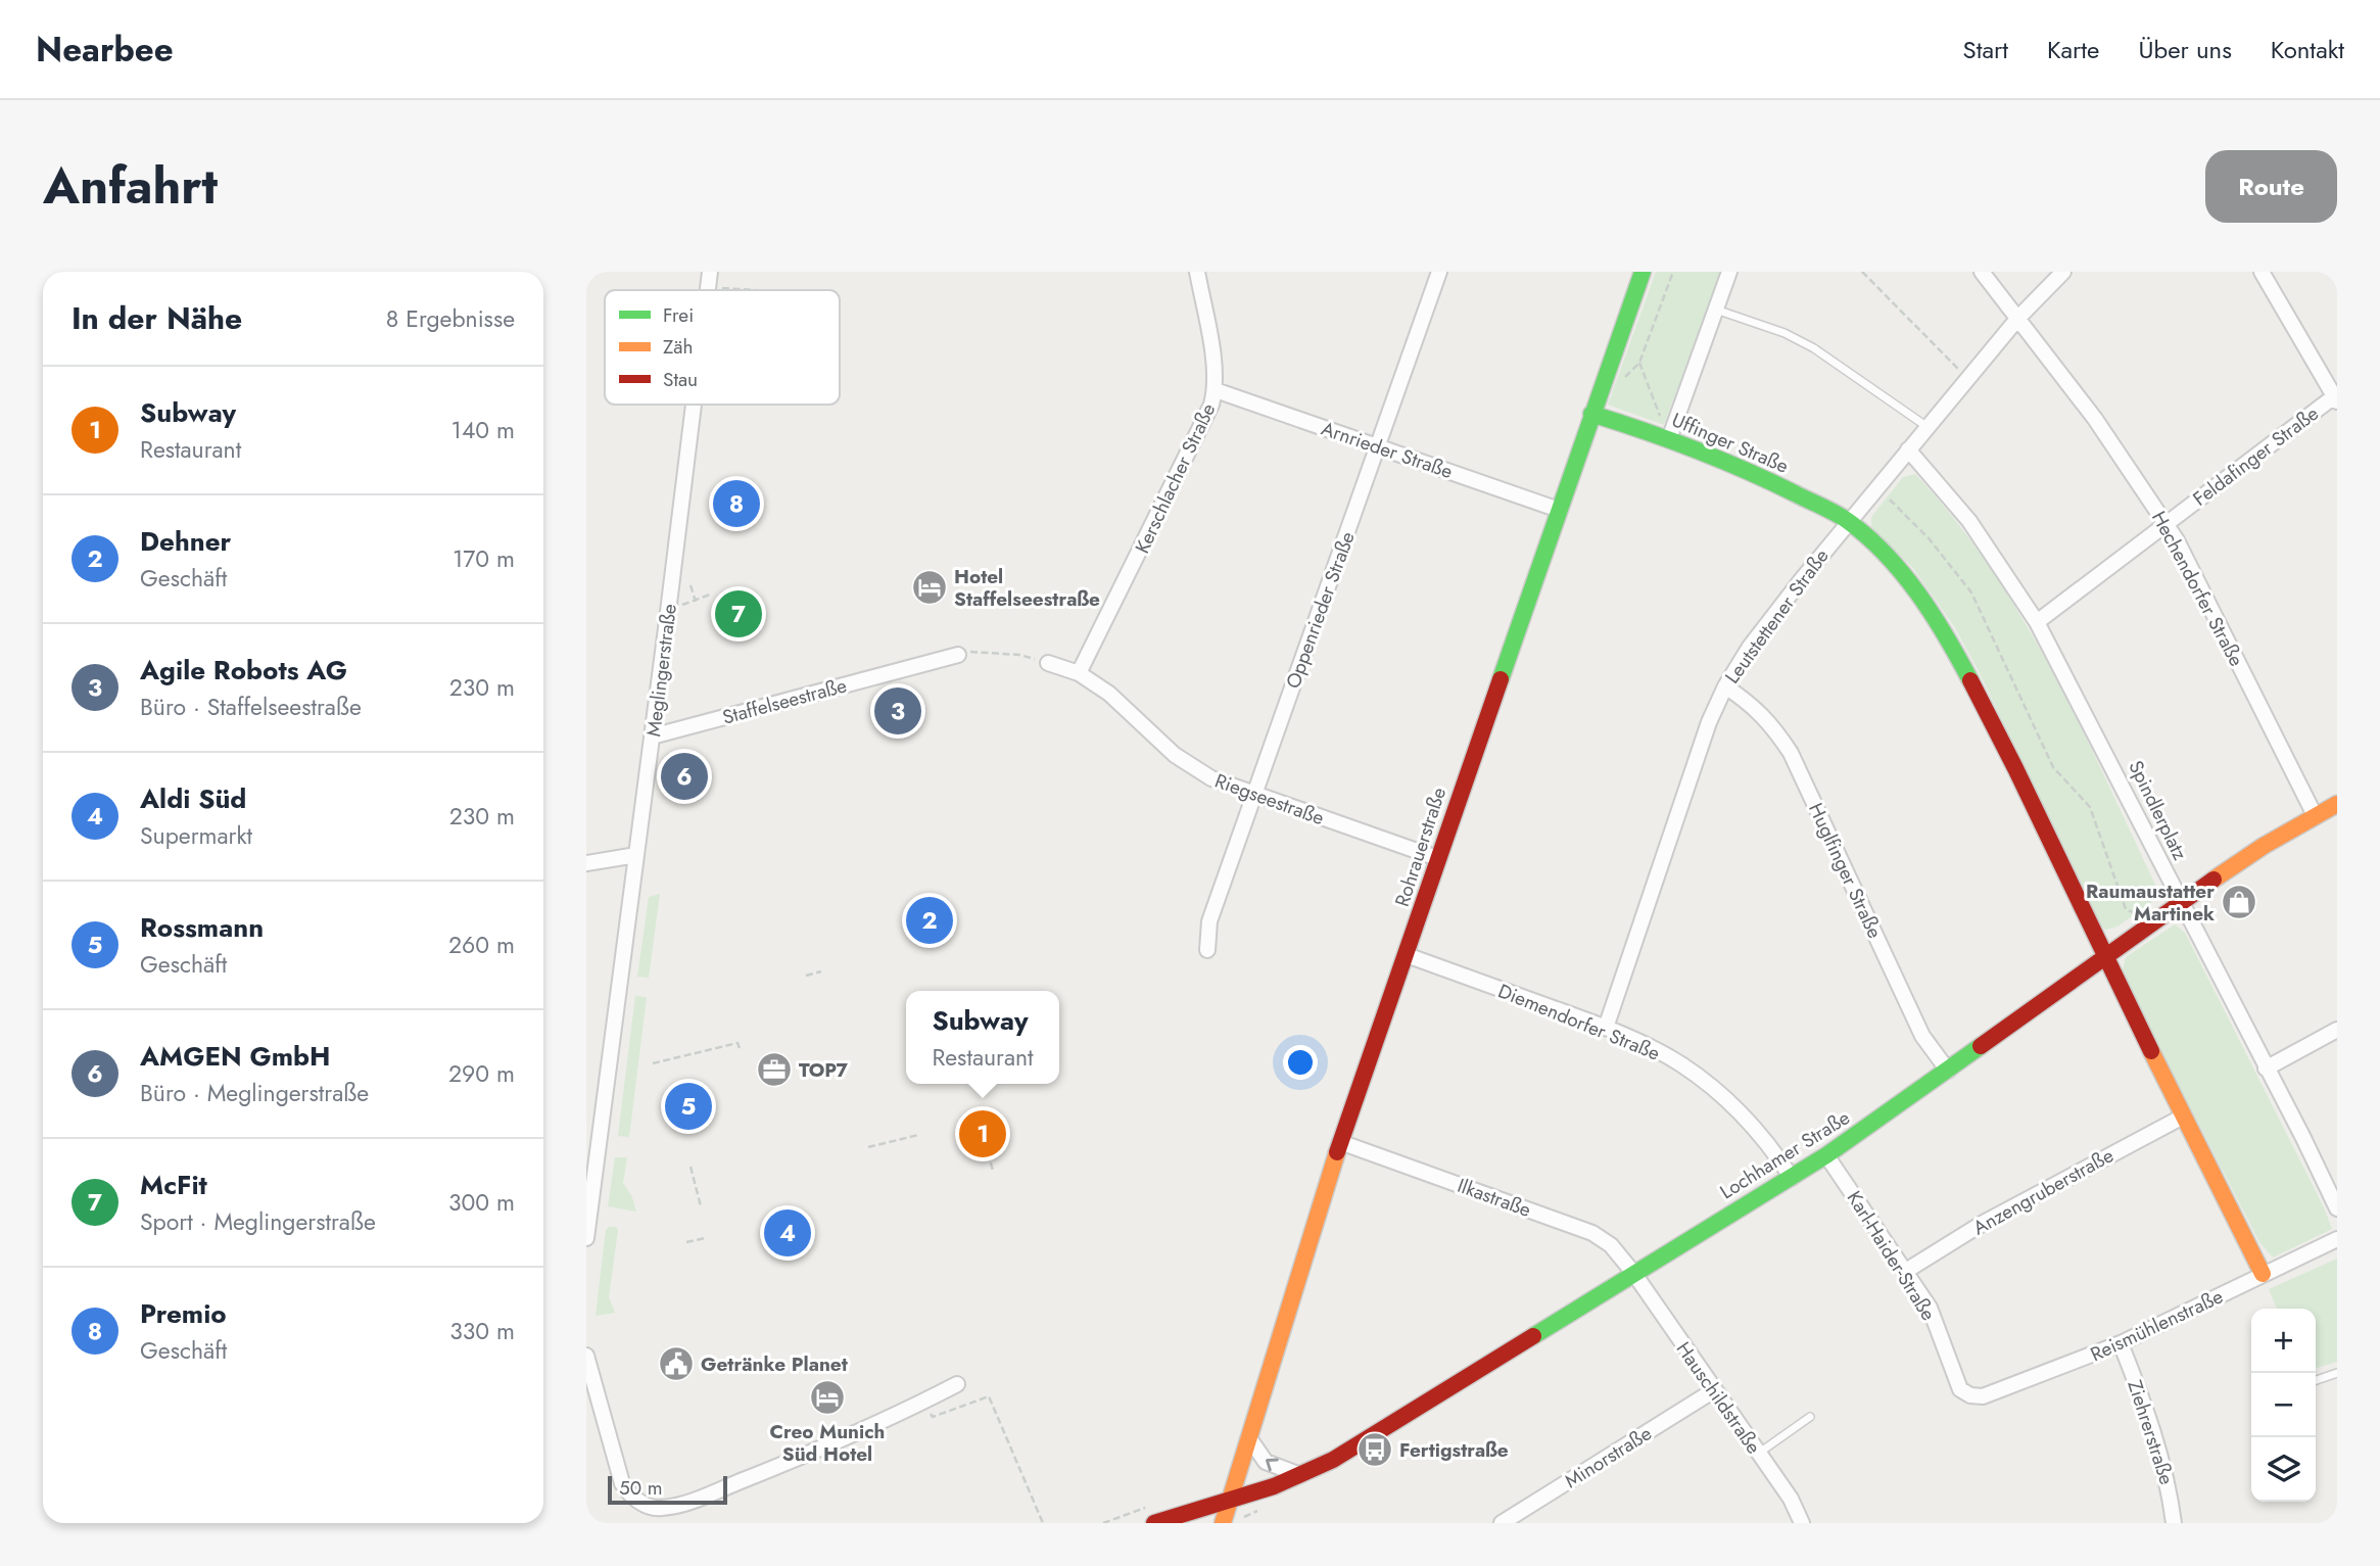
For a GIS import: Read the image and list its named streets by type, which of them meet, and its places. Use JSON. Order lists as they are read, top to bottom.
{
  "streets": {
    "street": [
      "Uffinger Straße",
      "Arnrieder Straße",
      "Feldafinger Straße",
      "Kerschlacher Straße",
      "Hechendorfer Straße",
      "Oppenrieder Straße",
      "Leutstettener Straße",
      "Meglingerstraße",
      "Staffelseestraße",
      "Riegseestraße",
      "Spindlerplatz",
      "Rohrauerstraße",
      "Huglfinger Straße",
      "Diemendorfer Straße",
      "Lochhamer Straße",
      "Anzengruberstraße",
      "Ilkastraße",
      "Karl-Haider-Straße",
      "Reismühlenstraße",
      "Hauschildstraße",
      "Ziehrerstraße",
      "Minorstraße"
    ]
  },
  "crossings": [
    ["Uffinger Straße", "Leutstettener Straße"],
    ["Uffinger Straße", "Rohrauerstraße"],
    ["Arnrieder Straße", "Kerschlacher Straße"],
    ["Arnrieder Straße", "Oppenrieder Straße"],
    ["Arnrieder Straße", "Rohrauerstraße"],
    ["Feldafinger Straße", "Hechendorfer Straße"],
    ["Feldafinger Straße", "Spindlerplatz"],
    ["Kerschlacher Straße", "Riegseestraße"],
    ["Hechendorfer Straße", "Leutstettener Straße"],
    ["Hechendorfer Straße", "Lochhamer Straße"],
    ["Oppenrieder Straße", "Riegseestraße"],
    ["Leutstettener Straße", "Spindlerplatz"],
    ["Leutstettener Straße", "Huglfinger Straße"],
    ["Leutstettener Straße", "Diemendorfer Straße"],
    ["Meglingerstraße", "Staffelseestraße"],
    ["Riegseestraße", "Rohrauerstraße"],
    ["Spindlerplatz", "Lochhamer Straße"],
    ["Rohrauerstraße", "Diemendorfer Straße"],
    ["Rohrauerstraße", "Lochhamer Straße"],
    ["Rohrauerstraße", "Ilkastraße"],
    ["Huglfinger Straße", "Lochhamer Straße"],
    ["Diemendorfer Straße", "Lochhamer Straße"],
    ["Lochhamer Straße", "Ilkastraße"],
    ["Lochhamer Straße", "Karl-Haider-Straße"],
    ["Lochhamer Straße", "Hauschildstraße"],
    ["Anzengruberstraße", "Karl-Haider-Straße"],
    ["Ilkastraße", "Hauschildstraße"],
    ["Karl-Haider-Straße", "Reismühlenstraße"],
    ["Reismühlenstraße", "Ziehrerstraße"],
    ["Hauschildstraße", "Minorstraße"]
  ],
  "places": {
    "hotel": ["Hotel Staffelseestraße", "Creo Munich Süd Hotel"],
    "shop": ["Raumaustatter Martinek"],
    "office": ["TOP7"],
    "public building": ["Getränke Planet"],
    "bus stop": ["Fertigstraße"]
  },
  "legend": ["Frei", "Zäh", "Stau"],
  "scale_bar": "50 m",
  "page": {
    "header": "Nearbee",
    "nav": [
      "Start",
      "Karte",
      "Über uns",
      "Kontakt"
    ],
    "title": "Anfahrt",
    "buttons": "Route",
    "heading": ["In der Nähe", "8 Ergebnisse"],
    "list": [
      {
        "mark": "1",
        "name": "Subway",
        "note": "Restaurant",
        "value": "140 m"
      },
      {
        "mark": "2",
        "name": "Dehner",
        "note": "Geschäft",
        "value": "170 m"
      },
      {
        "mark": "3",
        "name": "Agile Robots AG",
        "note": "Büro · Staffelseestraße",
        "value": "230 m"
      },
      {
        "mark": "4",
        "name": "Aldi Süd",
        "note": "Supermarkt",
        "value": "230 m"
      },
      {
        "mark": "5",
        "name": "Rossmann",
        "note": "Geschäft",
        "value": "260 m"
      },
      {
        "mark": "6",
        "name": "AMGEN GmbH",
        "note": "Büro · Meglingerstraße",
        "value": "290 m"
      },
      {
        "mark": "7",
        "name": "McFit",
        "note": "Sport · Meglingerstraße",
        "value": "300 m"
      },
      {
        "mark": "8",
        "name": "Premio",
        "note": "Geschäft",
        "value": "330 m"
      }
    ],
    "pins": [
      "8",
      "7",
      "3",
      "6",
      "2",
      "5",
      "1",
      "4"
    ],
    "popup": ["Subway", "Restaurant"],
    "map_buttons": ["+", "−"],
    "scale": "50 m"
  }
}
